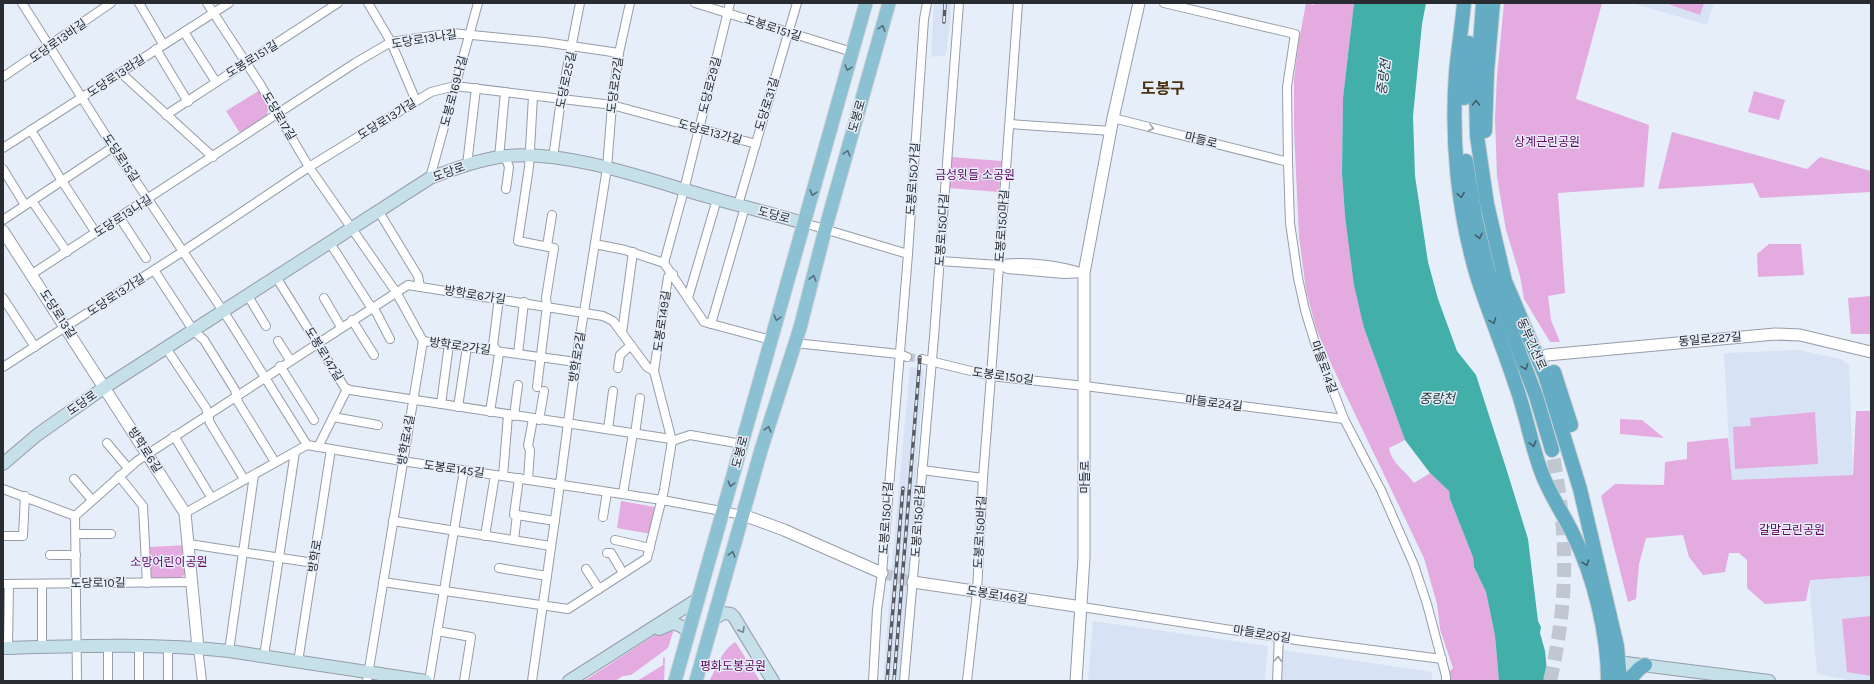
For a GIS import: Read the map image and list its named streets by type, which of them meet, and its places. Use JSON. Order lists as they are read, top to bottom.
{
  "streets": {
    "highway": ["동부간선로"],
    "main road": ["도봉로", "도당로"],
    "street": [
      "도봉로151길",
      "도당로13나길",
      "도당로13바길",
      "도당로13라길",
      "도당로25길",
      "도당로27길",
      "도당로29길",
      "도봉로169나길",
      "도당로31길",
      "도당로17길",
      "도당로13가길",
      "마들로",
      "도당로15길",
      "도봉로150가길",
      "도봉로150마길",
      "도봉로150다길",
      "방학로6가길",
      "도당로13길",
      "도봉로149길",
      "동일로227길",
      "방학로2가길",
      "도봉로147길",
      "방학로2길",
      "마들로14길",
      "도봉로150길",
      "마들로24길",
      "방학로4길",
      "방학로6길",
      "도봉로145길",
      "도봉로150나길",
      "도봉로150라길",
      "도봉로150바길",
      "방학로",
      "도당로10길",
      "도봉로146길",
      "마들로20길"
    ]
  },
  "crossings": [
    ["도봉로151길", "도당로29길"],
    ["도봉로151길", "도당로31길"],
    ["도봉로151길", "도당로17길"],
    ["도봉로151길", "도봉로"],
    ["도당로13나길", "도당로25길"],
    ["도당로13나길", "도당로27길"],
    ["도당로13나길", "도봉로169나길"],
    ["도당로13나길", "도당로17길"],
    ["도당로13나길", "도당로15길"],
    ["도당로13나길", "도당로13길"],
    ["도당로13바길", "도당로15길"],
    ["도당로13라길", "도당로17길"],
    ["도당로13라길", "도당로15길"],
    ["도당로25길", "도당로13가길"],
    ["도당로25길", "도당로"],
    ["도당로27길", "도당로13가길"],
    ["도당로27길", "도당로"],
    ["도당로27길", "방학로2길"],
    ["도당로29길", "도당로13가길"],
    ["도당로29길", "도당로"],
    ["도봉로169나길", "도당로13가길"],
    ["도봉로169나길", "도당로"],
    ["도당로31길", "도당로13가길"],
    ["도당로31길", "도당로"],
    ["도당로17길", "도당로13가길"],
    ["도당로17길", "도당로"],
    ["도봉로", "도당로"],
    ["도봉로", "도봉로149길"],
    ["도봉로", "도봉로147길"],
    ["도봉로", "도봉로145길"],
    ["도당로13가길", "도당로15길"],
    ["도당로13가길", "도당로13길"],
    ["마들로", "마들로14길"],
    ["마들로", "도봉로150길"],
    ["마들로", "마들로24길"],
    ["마들로", "도봉로146길"],
    ["마들로", "마들로20길"],
    ["도당로15길", "도당로"],
    ["도당로", "도당로13길"],
    ["도당로", "도봉로149길"],
    ["도당로", "도봉로147길"],
    ["도당로", "방학로2길"],
    ["도당로", "방학로6길"],
    ["도봉로150가길", "도봉로150나길"],
    ["도봉로150마길", "도봉로150길"],
    ["도봉로150마길", "도봉로150바길"],
    ["도봉로150다길", "도봉로150길"],
    ["도봉로150다길", "도봉로150라길"],
    ["방학로6가길", "도봉로149길"],
    ["방학로6가길", "방학로2가길"],
    ["방학로6가길", "도봉로147길"],
    ["방학로6가길", "방학로2길"],
    ["방학로6가길", "방학로6길"],
    ["도당로13길", "방학로6길"],
    ["방학로2가길", "방학로2길"],
    ["방학로2가길", "방학로4길"],
    ["도봉로147길", "방학로2길"],
    ["도봉로147길", "방학로4길"],
    ["도봉로147길", "도봉로145길"],
    ["방학로2길", "도봉로145길"],
    ["마들로14길", "마들로24길"],
    ["마들로14길", "마들로20길"],
    ["도봉로150길", "마들로24길"],
    ["도봉로150길", "도봉로150라길"],
    ["도봉로150길", "도봉로150바길"],
    ["방학로4길", "도봉로145길"],
    ["방학로6길", "도당로10길"],
    ["도봉로145길", "방학로"],
    ["도봉로150라길", "도봉로150바길"],
    ["도봉로150라길", "도봉로146길"],
    ["도봉로150바길", "도봉로146길"],
    ["도봉로146길", "마들로20길"]
  ],
  "districts": ["도봉구"],
  "water": ["중랑천"],
  "parks": [
    "상계근린공원",
    "금성윗들 소공원",
    "갈말근린공원",
    "소망어린이공원",
    "평화도봉공원"
  ]
}
